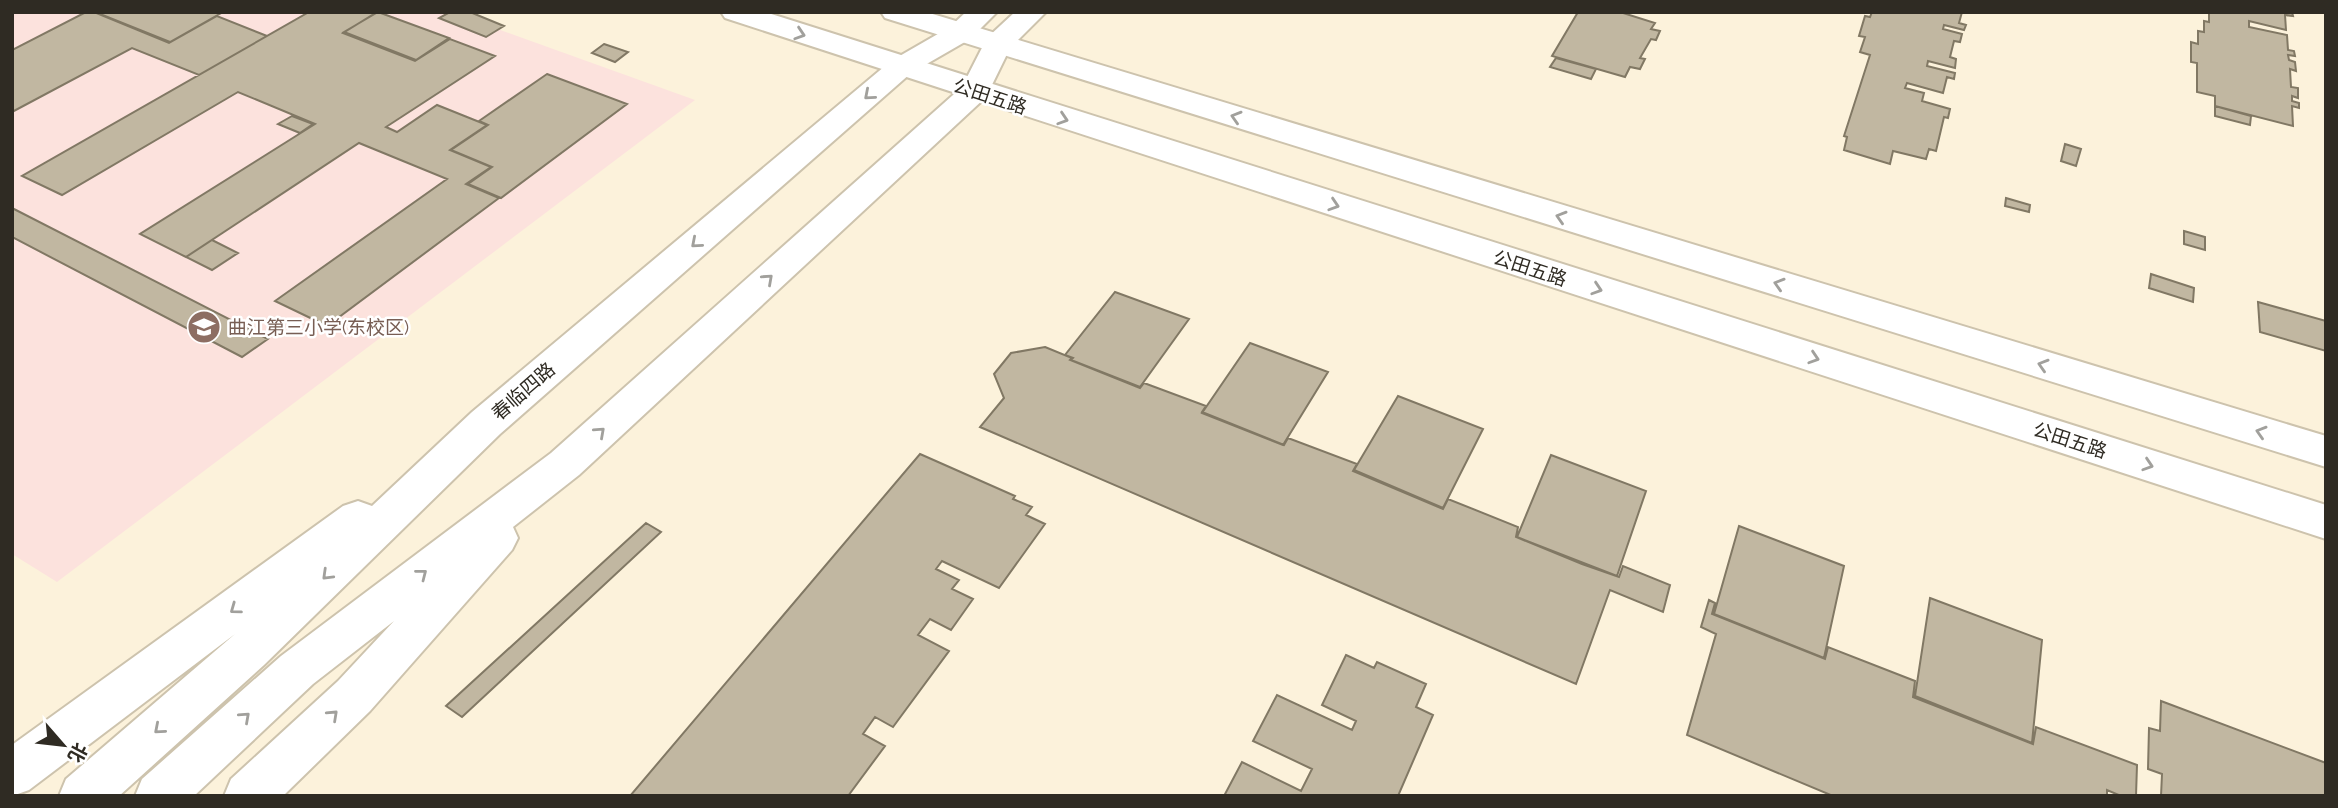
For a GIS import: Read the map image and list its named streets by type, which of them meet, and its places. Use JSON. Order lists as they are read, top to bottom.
{
  "streets": {
    "main road": ["公田五路", "春临四路"]
  },
  "crossings": [
    ["公田五路", "春临四路"]
  ],
  "places": {
    "school or university": ["曲江第三小学(东校区)"]
  },
  "north": "bottom right"
}
